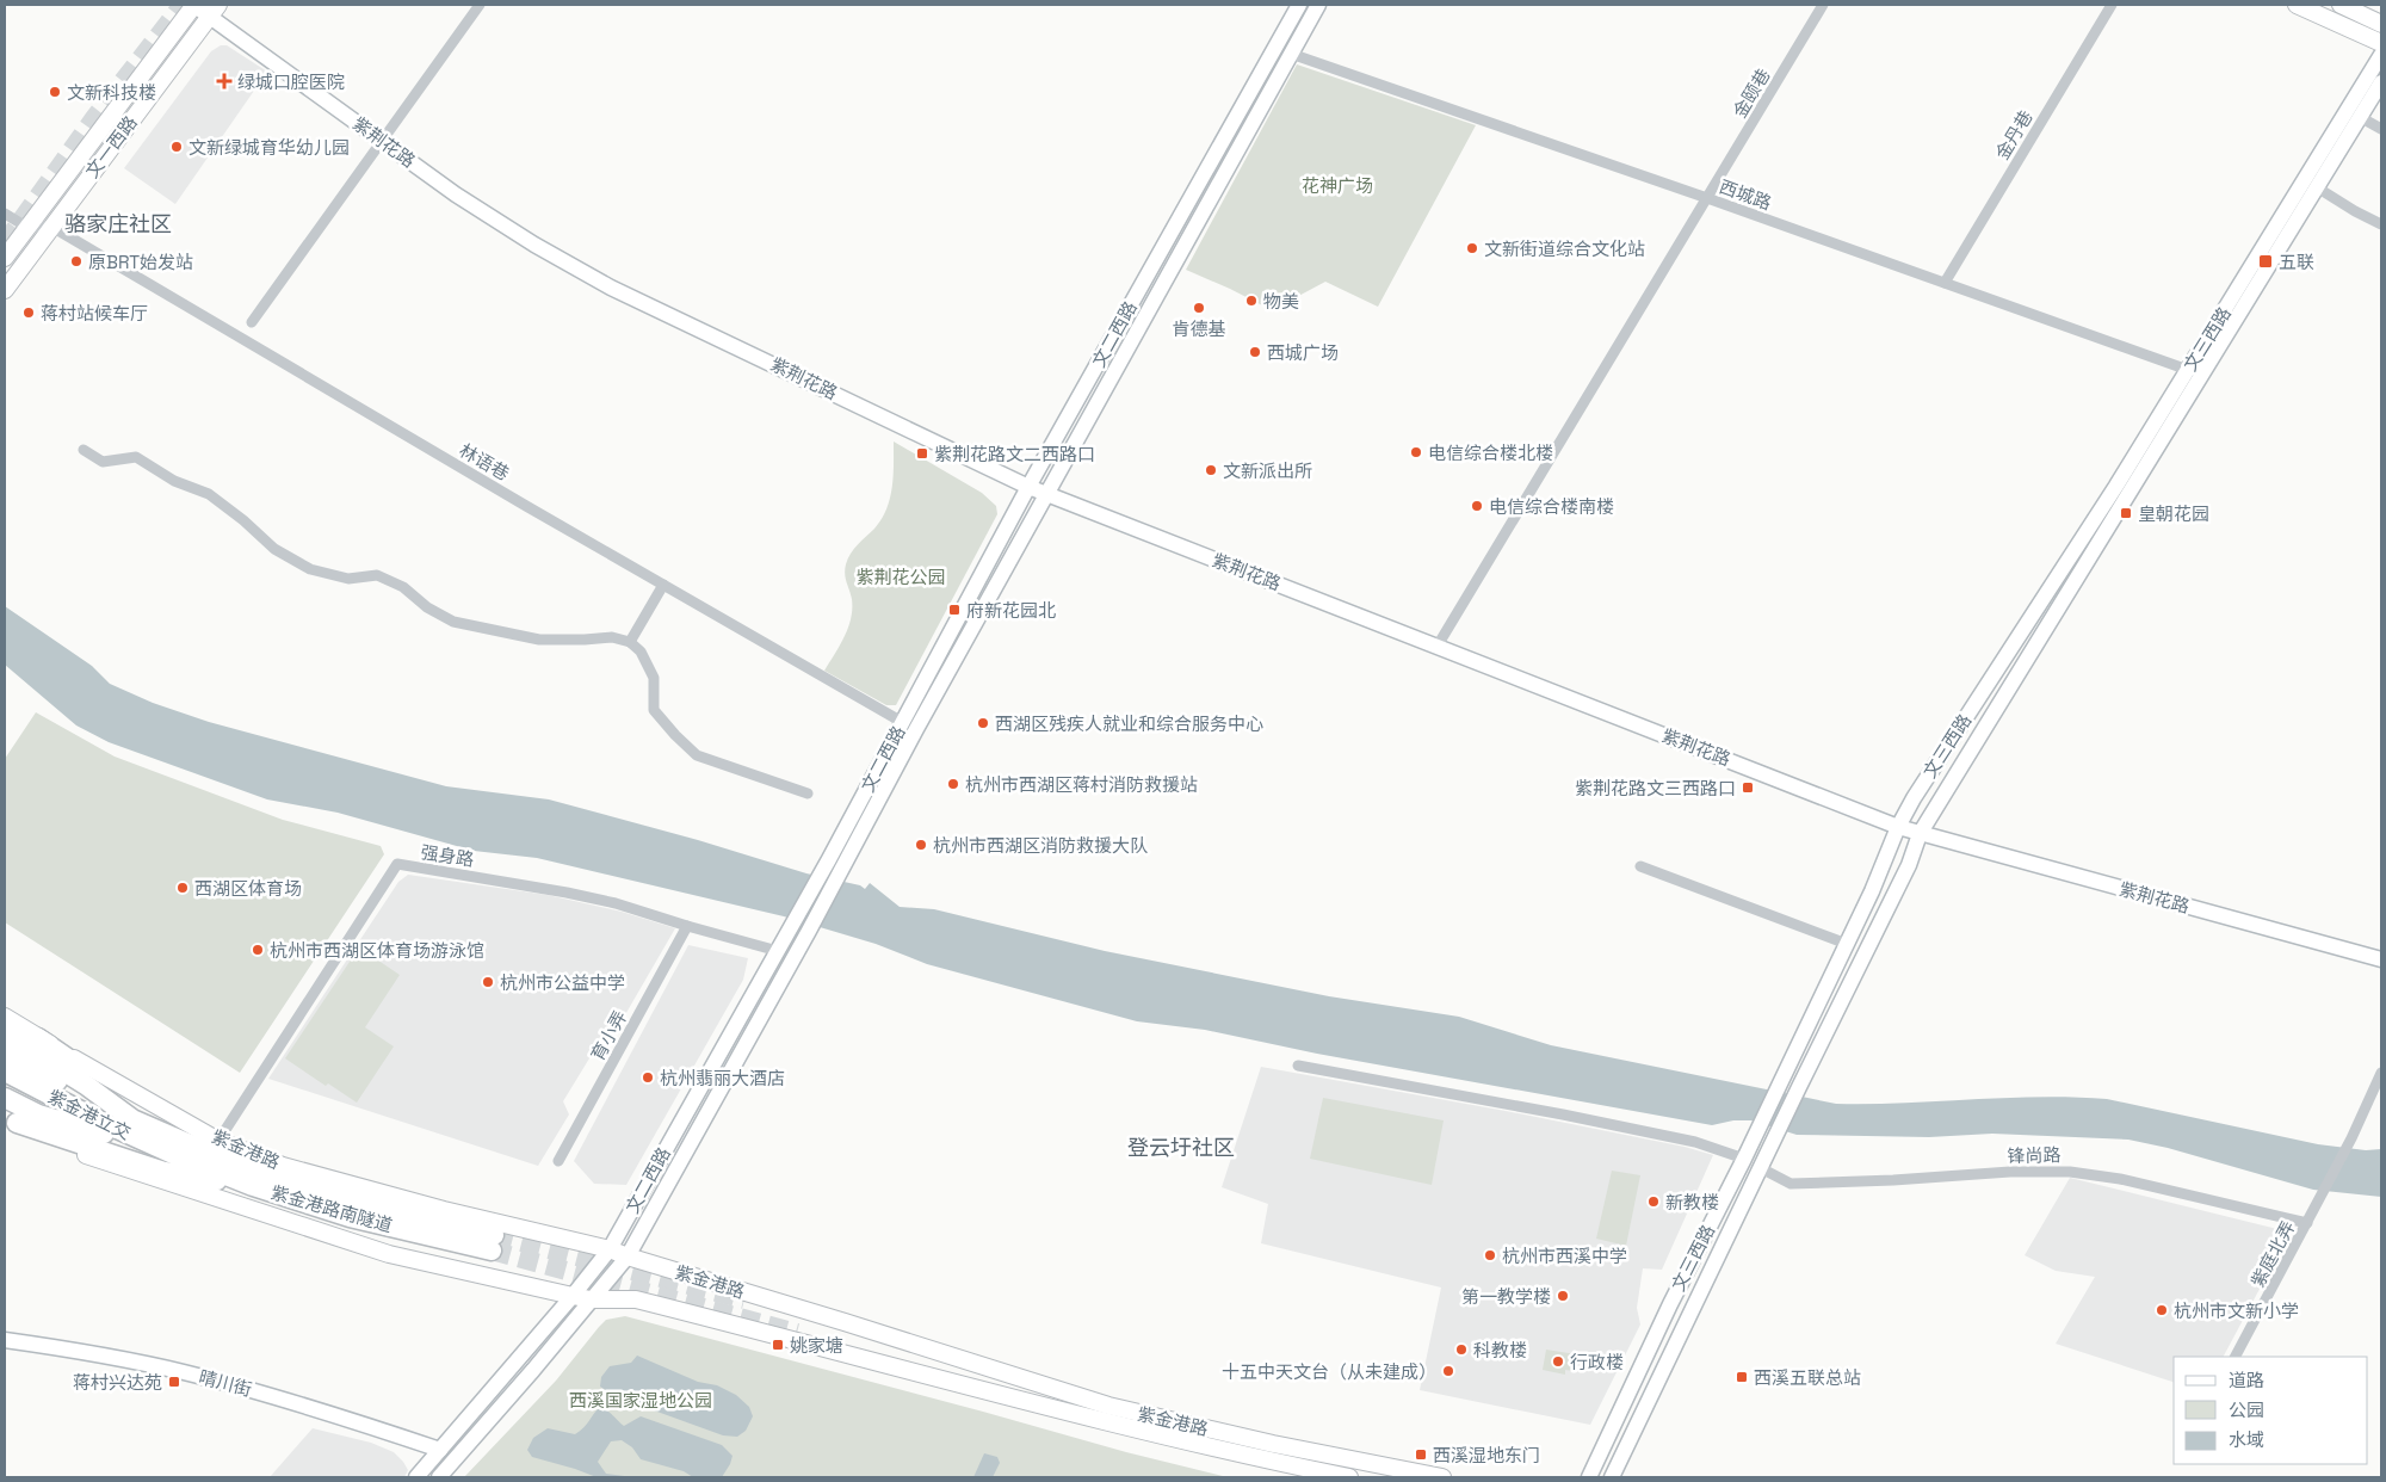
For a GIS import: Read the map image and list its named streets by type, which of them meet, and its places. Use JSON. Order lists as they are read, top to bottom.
{
  "streets": {
    "highway": ["紫金港立交", "紫金港路南隧道"],
    "main road": [
      "紫荆花路",
      "文一西路",
      "文二西路",
      "文三西路",
      "紫金港路",
      "晴川街"
    ],
    "street": [
      "金颐巷",
      "金丹巷",
      "西城路",
      "林语巷",
      "强身路",
      "育小弄",
      "锋尚路",
      "紫庭北弄"
    ]
  },
  "crossings": [
    ["金颐巷", "紫荆花路"],
    ["金颐巷", "西城路"],
    ["金丹巷", "西城路"],
    ["紫荆花路", "文一西路"],
    ["紫荆花路", "文二西路"],
    ["紫荆花路", "文三西路"],
    ["文一西路", "林语巷"],
    ["西城路", "文二西路"],
    ["西城路", "文三西路"],
    ["文二西路", "林语巷"],
    ["文二西路", "强身路"],
    ["文二西路", "紫金港路"],
    ["文二西路", "晴川街"],
    ["文三西路", "锋尚路"],
    ["强身路", "育小弄"],
    ["强身路", "紫金港路"],
    ["紫金港立交", "紫金港路南隧道"],
    ["锋尚路", "紫庭北弄"]
  ],
  "districts": ["骆家庄社区", "登云圩社区"],
  "parks": ["花神广场", "紫荆花公园", "西溪国家湿地公园"],
  "places": {
    "health": ["绿城口腔医院"],
    "other": [
      "文新科技楼",
      "文新绿城育华幼儿园",
      "文新街道综合文化站",
      "原BRT始发站",
      "物美",
      "肯德基",
      "蒋村站候车厅",
      "西城广场",
      "电信综合楼北楼",
      "文新派出所",
      "电信综合楼南楼",
      "西湖区残疾人就业和综合服务中心",
      "杭州市西湖区蒋村消防救援站",
      "杭州市西湖区消防救援大队",
      "西湖区体育场",
      "杭州市西湖区体育场游泳馆",
      "杭州市公益中学",
      "杭州翡丽大酒店",
      "新教楼",
      "杭州市西溪中学",
      "第一教学楼",
      "杭州市文新小学",
      "科教楼",
      "行政楼",
      "十五中天文台（从未建成）"
    ],
    "transit": [
      "五联",
      "紫荆花路文二西路口",
      "皇朝花园",
      "府新花园北",
      "紫荆花路文三西路口",
      "姚家塘",
      "西溪五联总站",
      "蒋村兴达苑",
      "西溪湿地东门"
    ]
  },
  "legend": ["道路", "公园", "水域"]
}
